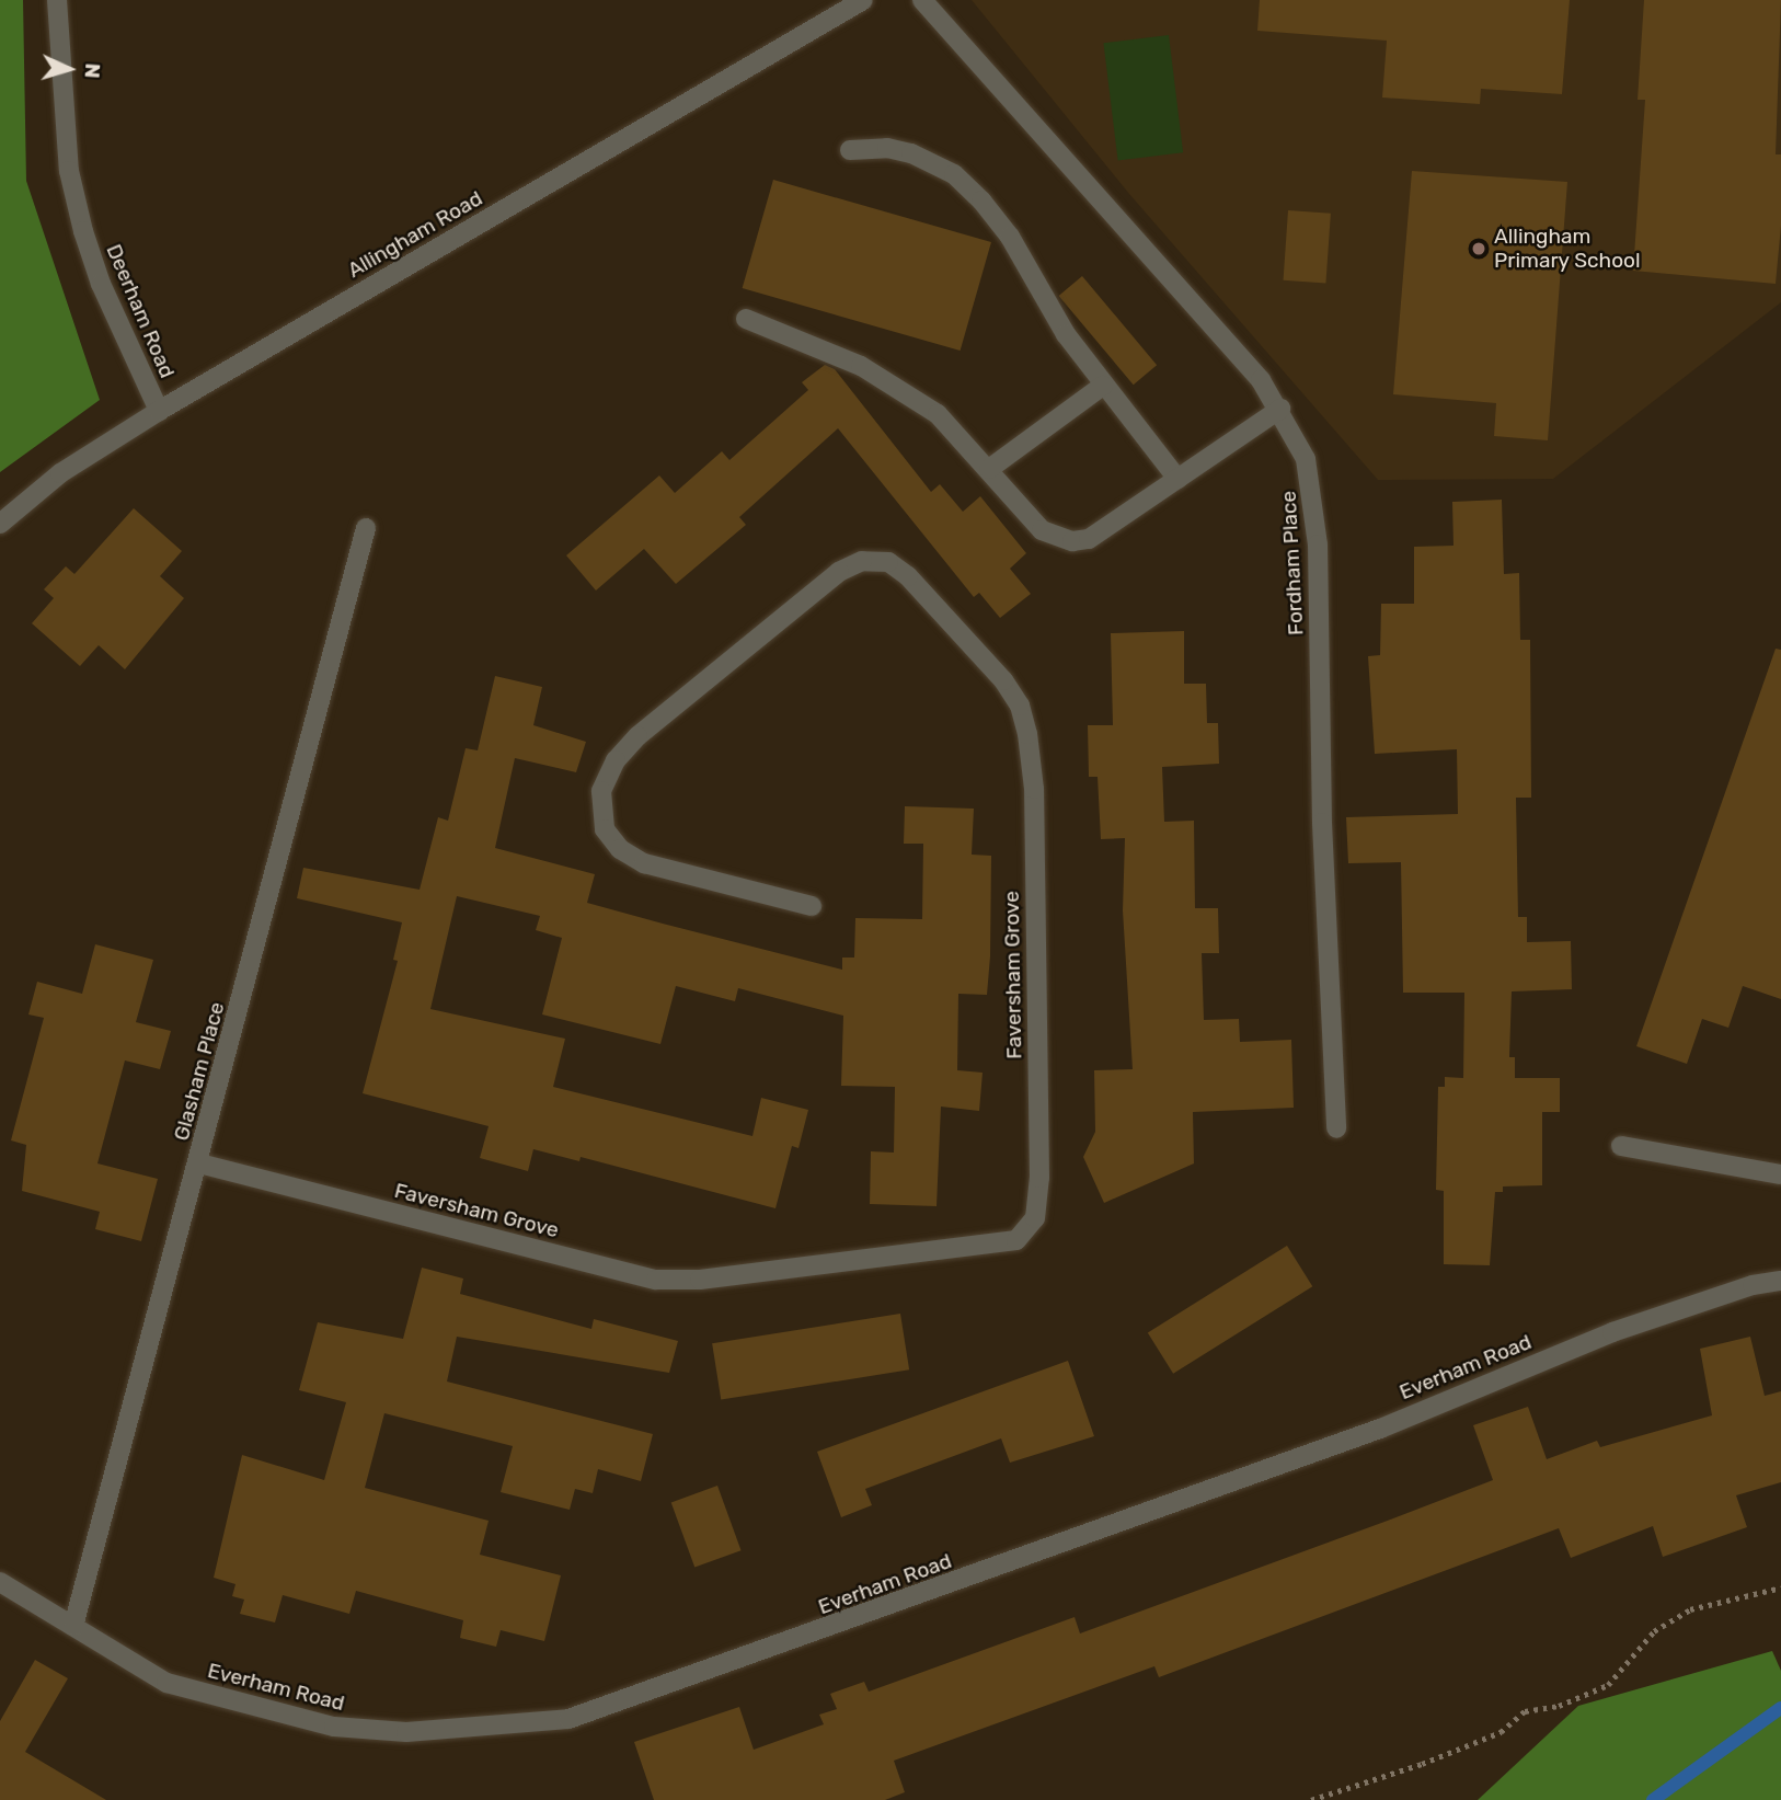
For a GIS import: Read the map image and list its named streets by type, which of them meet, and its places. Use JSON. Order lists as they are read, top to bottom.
{
  "streets": {
    "street": [
      "Allingham Road",
      "Deerham Road",
      "Fordham Place",
      "Faversham Grove",
      "Glasham Place",
      "Everham Road"
    ]
  },
  "crossings": [
    ["Allingham Road", "Deerham Road"],
    ["Faversham Grove", "Glasham Place"],
    ["Glasham Place", "Everham Road"]
  ],
  "places": ["Allingham Primary School"],
  "north": "right"
}
